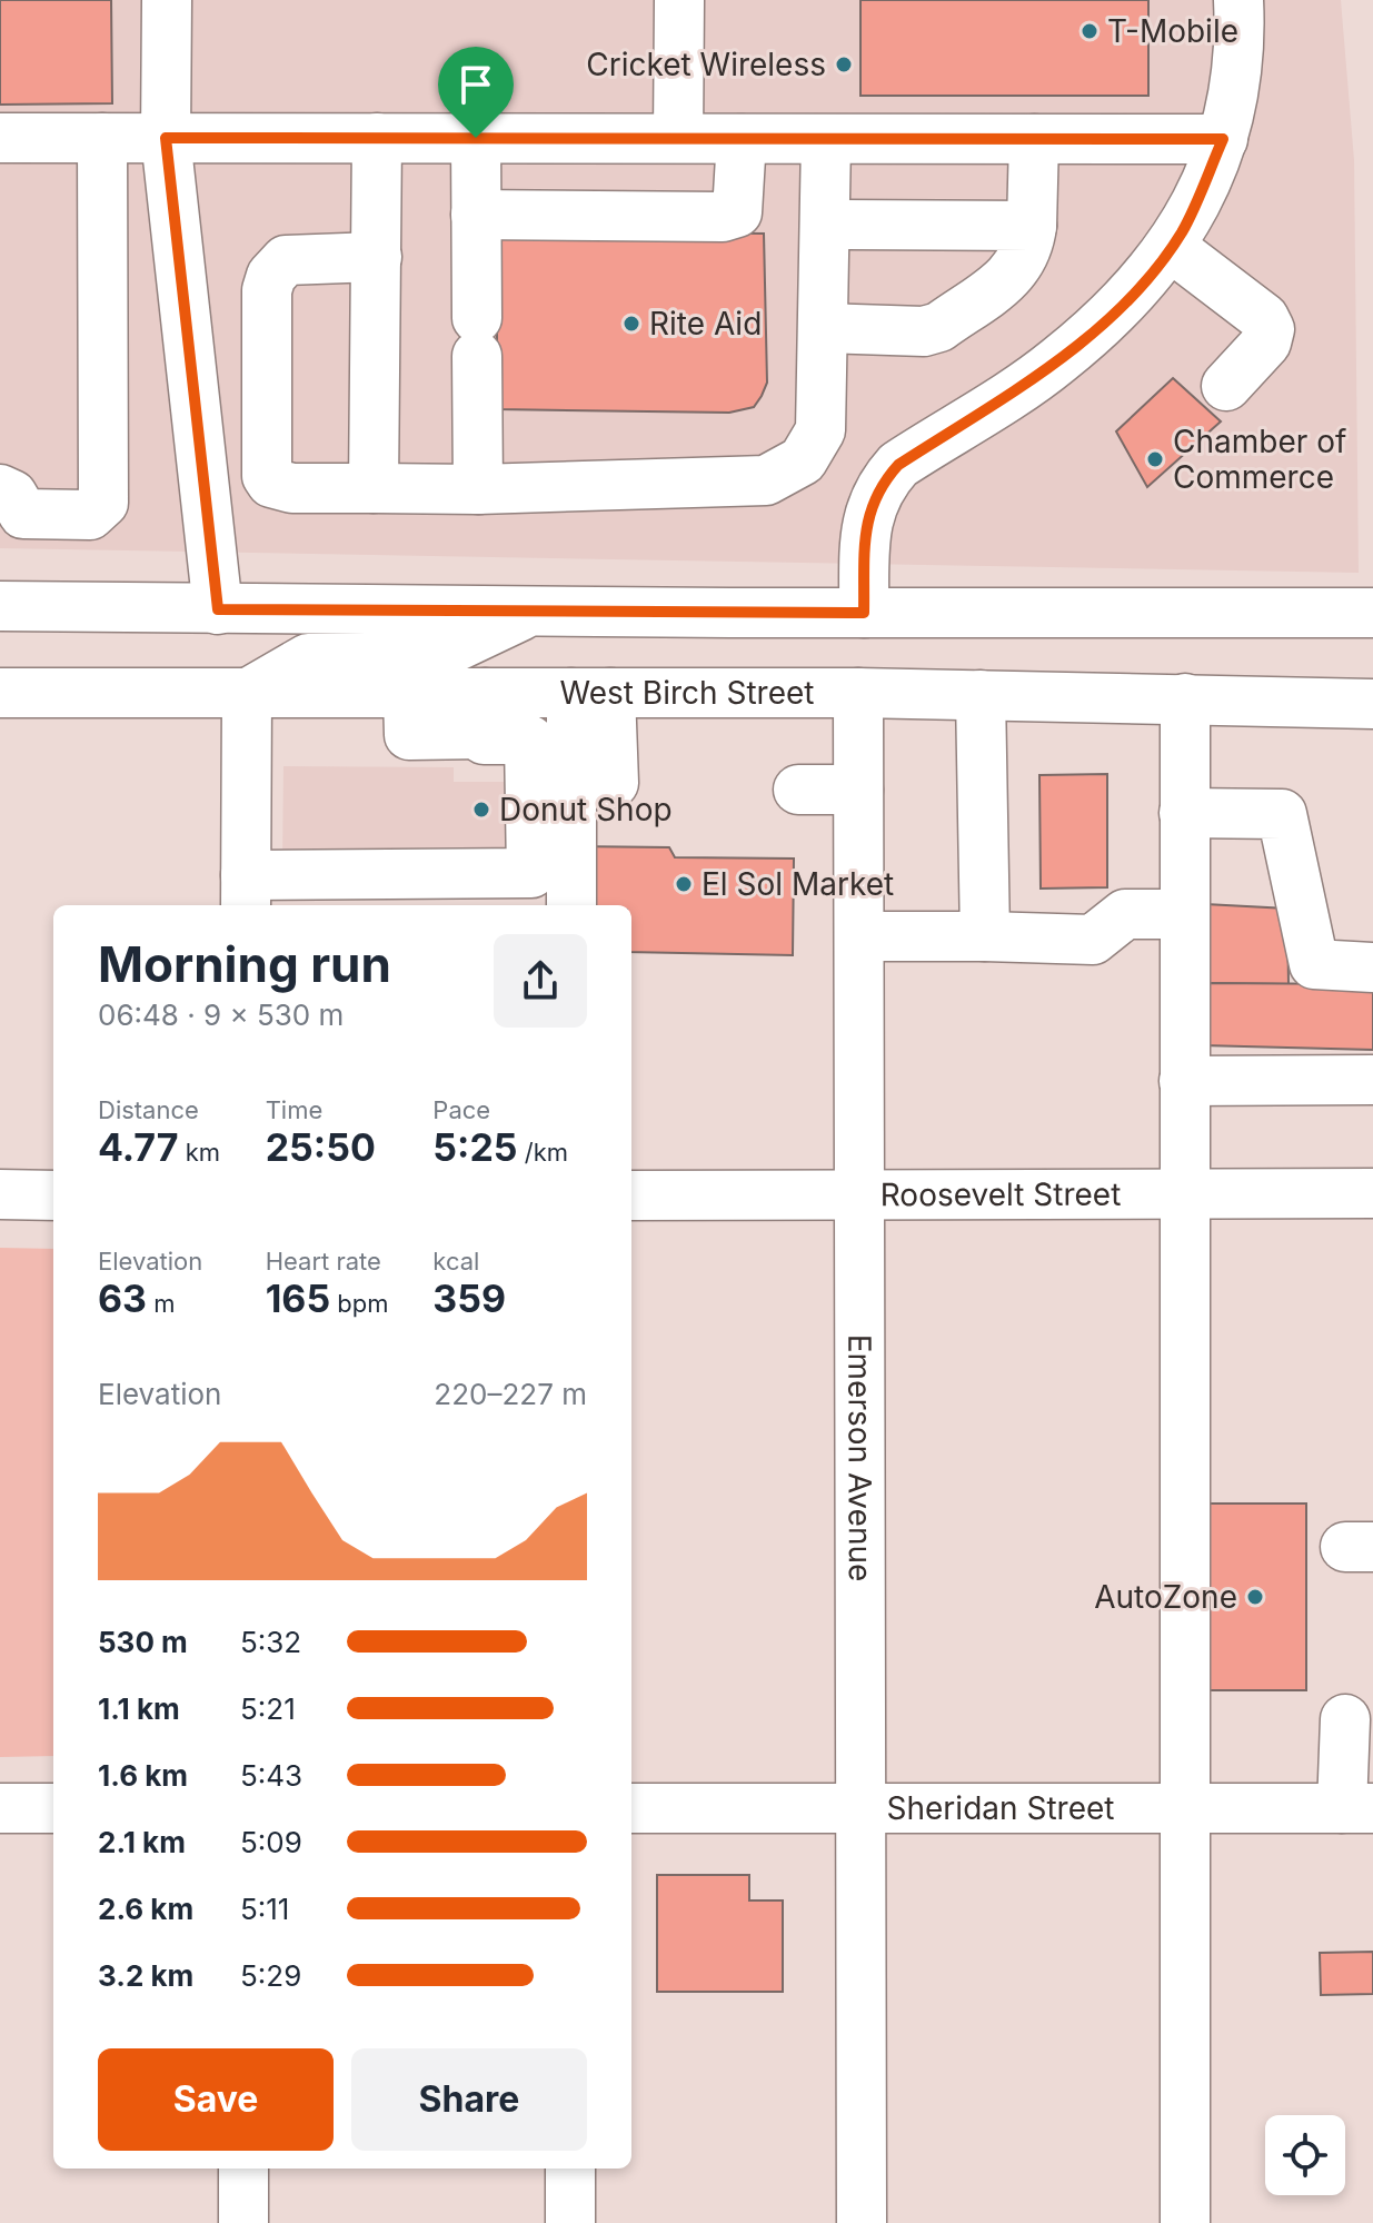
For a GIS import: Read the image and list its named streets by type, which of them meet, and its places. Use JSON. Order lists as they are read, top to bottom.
{
  "streets": {
    "street": [
      "West Birch Street",
      "Roosevelt Street",
      "Emerson Avenue",
      "Sheridan Street"
    ]
  },
  "crossings": [
    ["West Birch Street", "Emerson Avenue"],
    ["Roosevelt Street", "Emerson Avenue"],
    ["Emerson Avenue", "Sheridan Street"]
  ],
  "places": [
    "T-Mobile",
    "Cricket Wireless",
    "Rite Aid",
    "Chamber of Commerce",
    "Donut Shop",
    "El Sol Market",
    "AutoZone"
  ],
  "page": {
    "heading": ["Morning run", "06:48 · 9 × 530 m"],
    "stats": [
      ["Distance", "4.77 km"],
      ["Time", "25:50"],
      ["Pace", "5:25 /km"],
      ["Elevation", "63 m"],
      ["Heart rate", "165 bpm"],
      ["kcal", "359"]
    ],
    "chart": ["Elevation", "220–227 m"],
    "list": [
      {
        "name": "530 m",
        "note": "5:32"
      },
      {
        "name": "1.1 km",
        "note": "5:21"
      },
      {
        "name": "1.6 km",
        "note": "5:43"
      },
      {
        "name": "2.1 km",
        "note": "5:09"
      },
      {
        "name": "2.6 km",
        "note": "5:11"
      },
      {
        "name": "3.2 km",
        "note": "5:29"
      }
    ],
    "buttons": ["Save", "Share"]
  }
}
